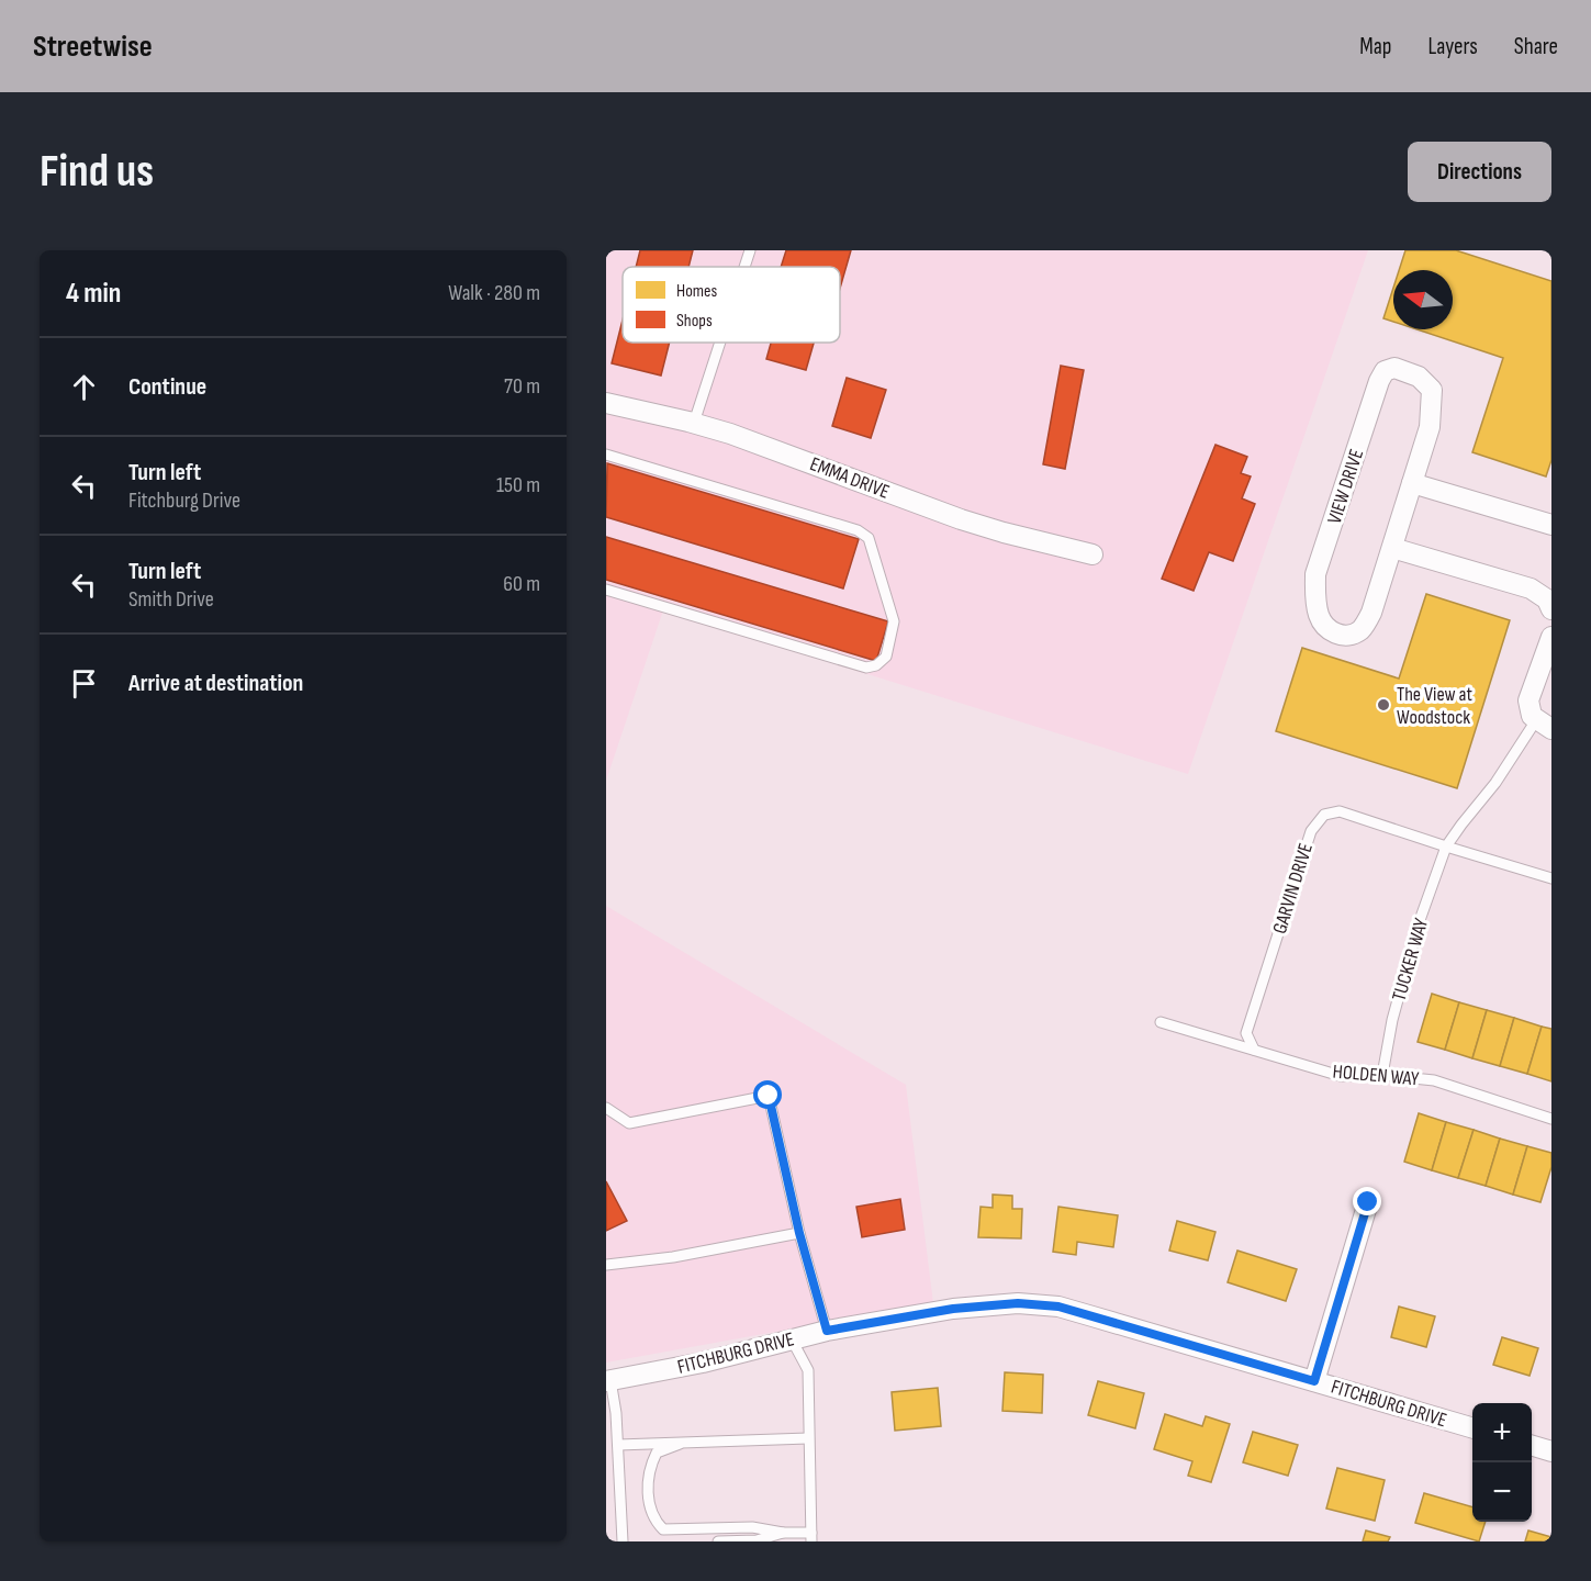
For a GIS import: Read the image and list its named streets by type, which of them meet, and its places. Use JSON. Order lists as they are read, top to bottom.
{
  "streets": {
    "street": ["EMMA DRIVE", "VIEW DRIVE", "FITCHBURG DRIVE"],
    "lane": ["GARVIN DRIVE", "TUCKER WAY", "HOLDEN WAY"]
  },
  "crossings": [
    ["GARVIN DRIVE", "TUCKER WAY"],
    ["GARVIN DRIVE", "HOLDEN WAY"],
    ["TUCKER WAY", "HOLDEN WAY"]
  ],
  "places": ["The View at Woodstock"],
  "legend": ["Homes", "Shops"],
  "north": "left",
  "page": {
    "header": "Streetwise",
    "nav": ["Map", "Layers", "Share"],
    "buttons": "Directions",
    "title": "Find us",
    "heading": ["4 min", "Walk · 280 m"],
    "list": [
      ["Continue", "70 m"],
      ["Turn left", "Fitchburg Drive", "150 m"],
      ["Turn left", "Smith Drive", "60 m"],
      "Arrive at destination"
    ],
    "map_buttons": ["+", "−"]
  }
}
